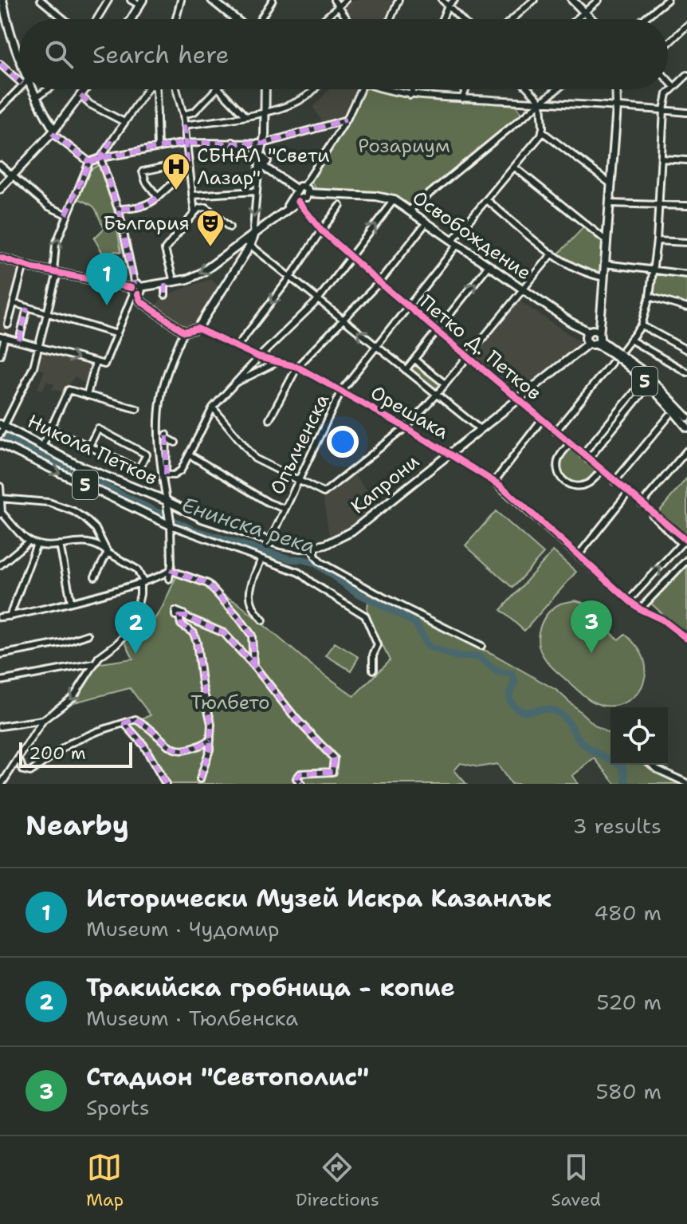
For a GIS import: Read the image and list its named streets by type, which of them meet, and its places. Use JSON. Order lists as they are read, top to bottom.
{
  "streets": {
    "main road": [
      "Освобождение",
      "5",
      "Никола Петков",
      "Капрони"
    ],
    "street": ["Петко Д. Петков", "Орешака", "Опълченска"]
  },
  "crossings": [
    ["Освобождение", "Петко Д. Петков"],
    ["Освобождение", "5"],
    ["Освобождение", "Опълченска"],
    ["Освобождение", "Капрони"],
    ["Петко Д. Петков", "Опълченска"],
    ["Петко Д. Петков", "Капрони"],
    ["5", "Капрони"],
    ["Орешака", "Опълченска"],
    ["Орешака", "Капрони"],
    ["Опълченска", "Никола Петков"],
    ["Никола Петков", "Капрони"]
  ],
  "water": ["Енинска река"],
  "parks": ["Розариум", "Тюлбето"],
  "places": {
    "hospital": ["СБНАЛ \"Свeти Лазар\""],
    "theatre": ["България"]
  },
  "scale_bar": "200 m",
  "page": {
    "search": "Search here",
    "pins": ["1", "3", "2"],
    "scale": "200 m",
    "heading": ["Nearby", "3 results"],
    "list": [
      {
        "mark": "1",
        "name": "Исторически Музей Искра Казанлък",
        "note": "Museum · Чудомир",
        "value": "480 m"
      },
      {
        "mark": "2",
        "name": "Тракийска гробница - копие",
        "note": "Museum · Тюлбенска",
        "value": "520 m"
      },
      {
        "mark": "3",
        "name": "Стадион \"Севтополис\"",
        "note": "Sports",
        "value": "580 m"
      }
    ],
    "nav": ["Map", "Directions", "Saved"]
  }
}
